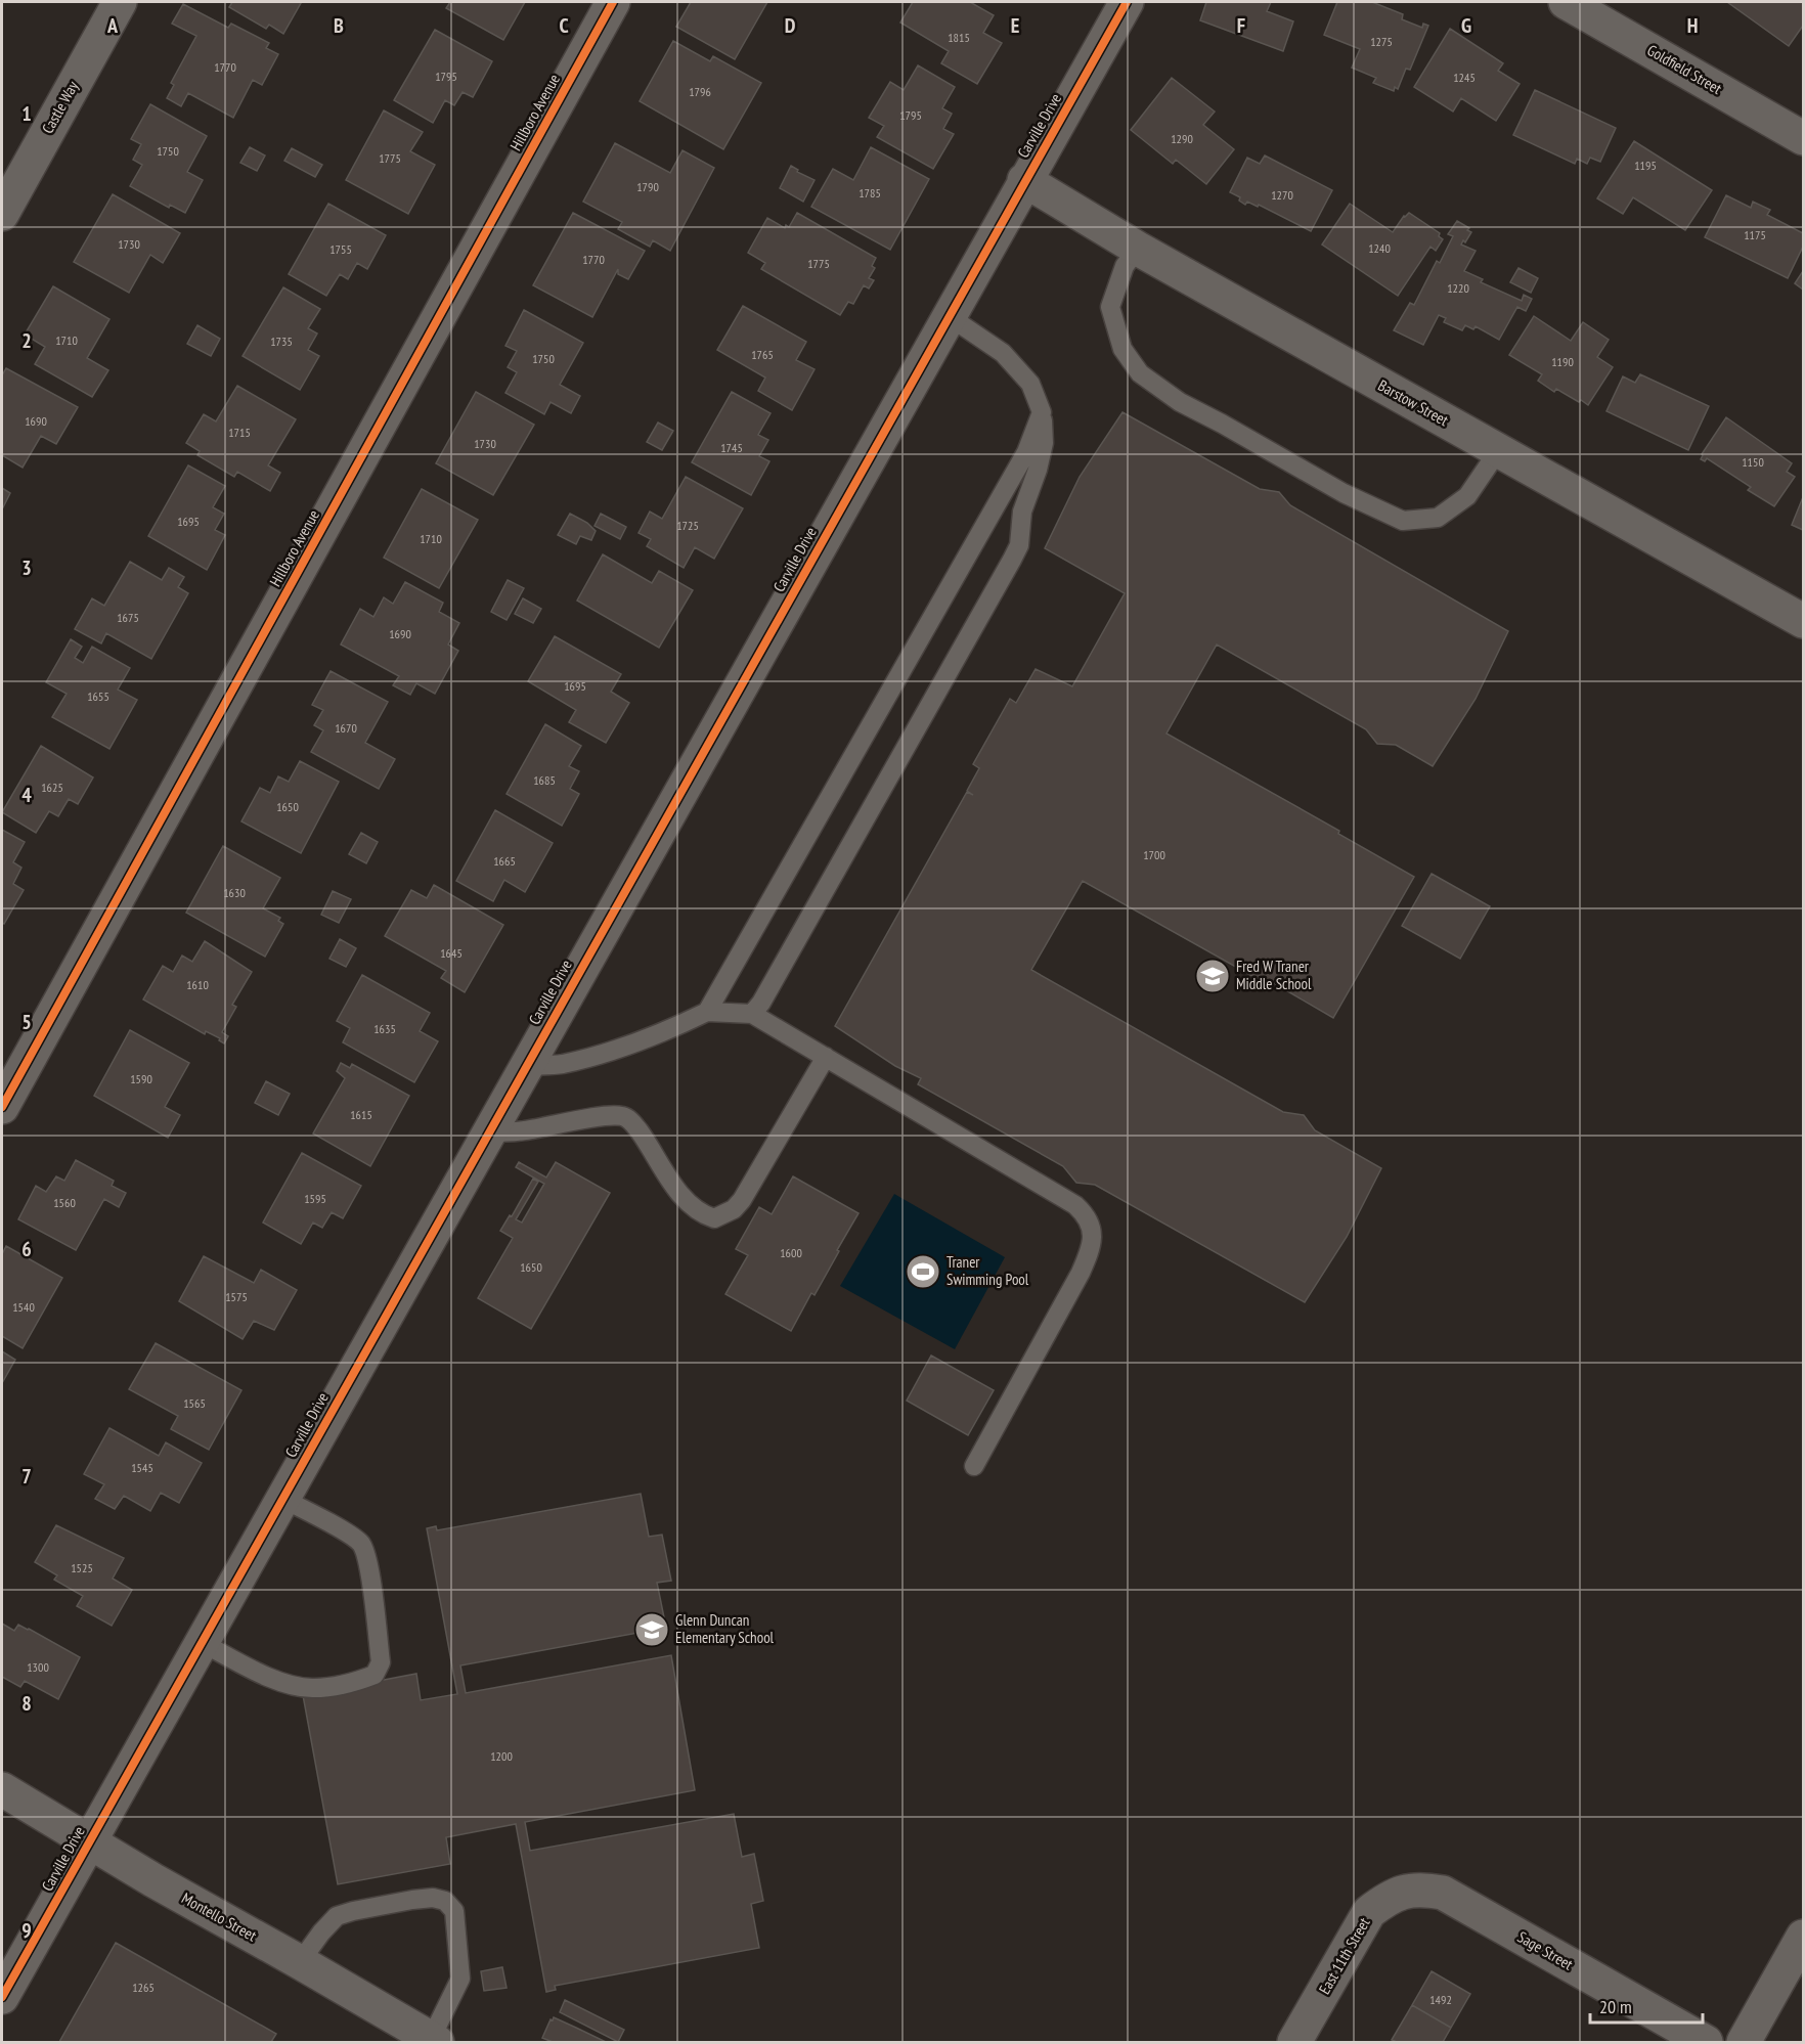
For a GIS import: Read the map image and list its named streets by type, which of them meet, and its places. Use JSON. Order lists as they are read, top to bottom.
{
  "streets": {
    "street": [
      "Goldfield Street",
      "Castle Way",
      "Hillboro Avenue",
      "Carville Drive",
      "Barstow Street",
      "Montello Street",
      "Sage Street",
      "East 11th Street"
    ]
  },
  "crossings": [
    ["Carville Drive", "Barstow Street"],
    ["Carville Drive", "Montello Street"],
    ["Sage Street", "East 11th Street"]
  ],
  "places": {
    "school or university": ["Fred W Traner Middle School", "Glenn Duncan Elementary School"],
    "sports": ["Traner Swimming Pool"]
  },
  "house_numbers": [
    "1815",
    "1275",
    "1770",
    "1795",
    "1245",
    "1796",
    "1795",
    "1290",
    "1750",
    "1775",
    "1195",
    "1790",
    "1785",
    "1270",
    "1175",
    "1730",
    "1240",
    "1755",
    "1770",
    "1775",
    "1220",
    "1710",
    "1735",
    "1765",
    "1750",
    "1190",
    "1690",
    "1715",
    "1730",
    "1745",
    "1150",
    "1695",
    "1725",
    "1710",
    "1675",
    "1690",
    "1695",
    "1655",
    "1670",
    "1685",
    "1625",
    "1650",
    "1700",
    "1665",
    "1630",
    "1645",
    "1610",
    "1635",
    "1590",
    "1615",
    "1595",
    "1560",
    "1600",
    "1650",
    "1575",
    "1540",
    "1565",
    "1545",
    "1525",
    "1300",
    "1200",
    "1265",
    "1492"
  ],
  "scale_bar": "20 m",
  "grid": {
    "columns": [
      "A",
      "B",
      "C",
      "D",
      "E",
      "F",
      "G",
      "H"
    ],
    "rows": [
      "1",
      "2",
      "3",
      "4",
      "5",
      "6",
      "7",
      "8",
      "9"
    ]
  }
}
